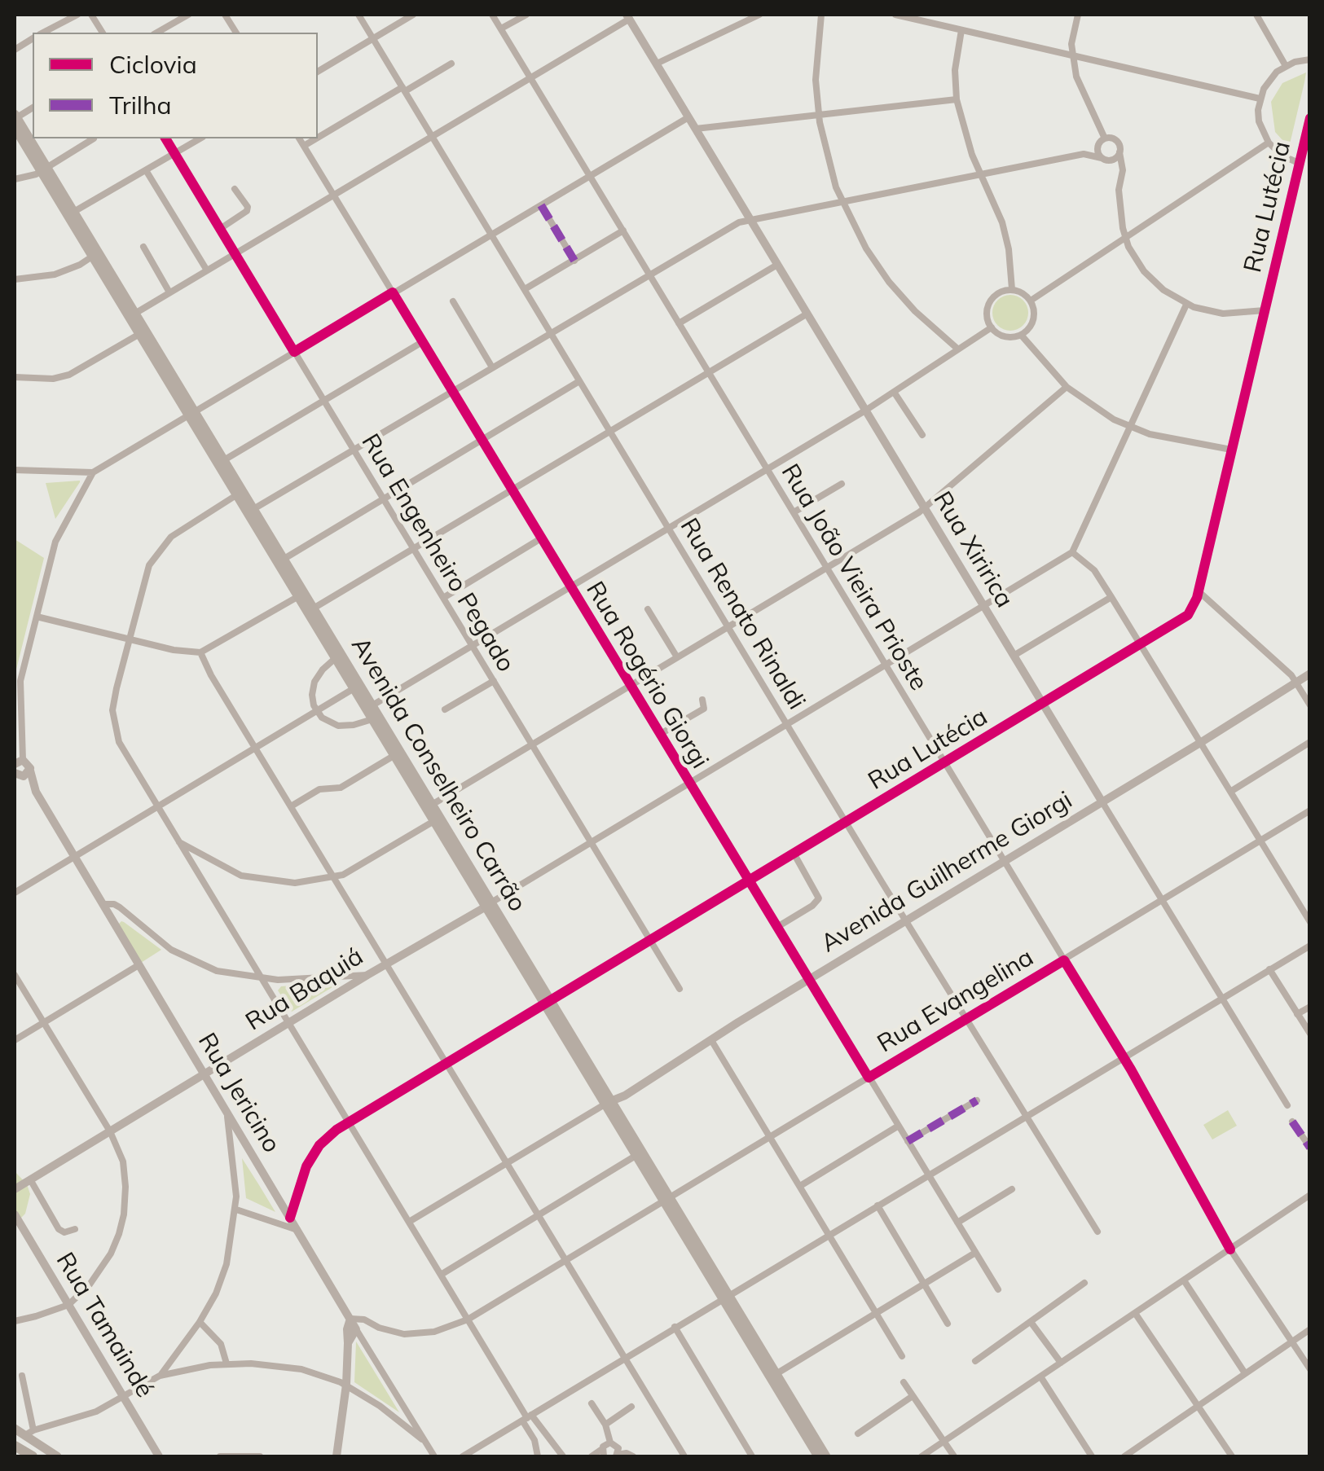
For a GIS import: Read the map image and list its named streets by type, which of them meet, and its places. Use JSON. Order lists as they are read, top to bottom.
{
  "streets": {
    "main road": ["Avenida Conselheiro Carrão"],
    "street": [
      "Rua Lutécia",
      "Rua Xiririca",
      "Rua Engenheiro Pegado",
      "Rua João Vieira Prioste",
      "Rua Renato Rinaldi",
      "Rua Rogério Giorgi",
      "Avenida Guilherme Giorgi",
      "Rua Baquiá",
      "Rua Evangelina",
      "Rua Jericino",
      "Rua Tamaindé"
    ]
  },
  "crossings": [
    ["Rua Lutécia", "Rua Xiririca"],
    ["Rua Lutécia", "Rua Engenheiro Pegado"],
    ["Rua Lutécia", "Rua João Vieira Prioste"],
    ["Rua Lutécia", "Rua Renato Rinaldi"],
    ["Rua Lutécia", "Rua Rogério Giorgi"],
    ["Rua Lutécia", "Avenida Conselheiro Carrão"],
    ["Rua Lutécia", "Rua Jericino"],
    ["Rua Xiririca", "Avenida Guilherme Giorgi"],
    ["Rua Xiririca", "Rua Evangelina"],
    ["Rua João Vieira Prioste", "Avenida Guilherme Giorgi"],
    ["Rua João Vieira Prioste", "Rua Evangelina"],
    ["Rua Renato Rinaldi", "Avenida Guilherme Giorgi"],
    ["Rua Renato Rinaldi", "Rua Evangelina"],
    ["Rua Rogério Giorgi", "Avenida Guilherme Giorgi"],
    ["Rua Rogério Giorgi", "Rua Evangelina"],
    ["Avenida Conselheiro Carrão", "Avenida Guilherme Giorgi"],
    ["Avenida Conselheiro Carrão", "Rua Baquiá"],
    ["Avenida Conselheiro Carrão", "Rua Evangelina"],
    ["Rua Baquiá", "Rua Jericino"],
    ["Rua Evangelina", "Rua Jericino"]
  ],
  "legend": ["Ciclovia", "Trilha"]
}
